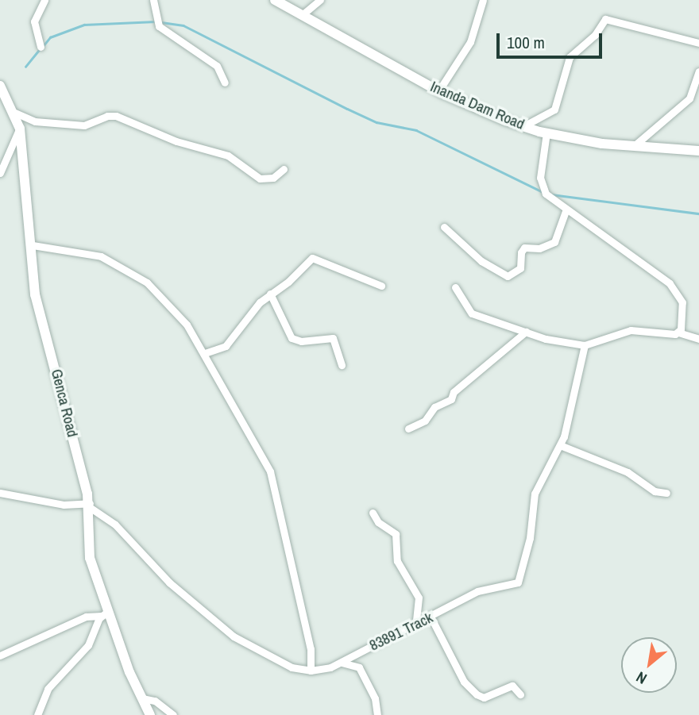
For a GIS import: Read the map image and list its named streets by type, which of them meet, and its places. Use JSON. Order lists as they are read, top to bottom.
{
  "streets": {
    "street": ["Inanda Dam Road", "Genca Road", "83891 Track"]
  },
  "scale_bar": "100 m",
  "north": "bottom left"
}
